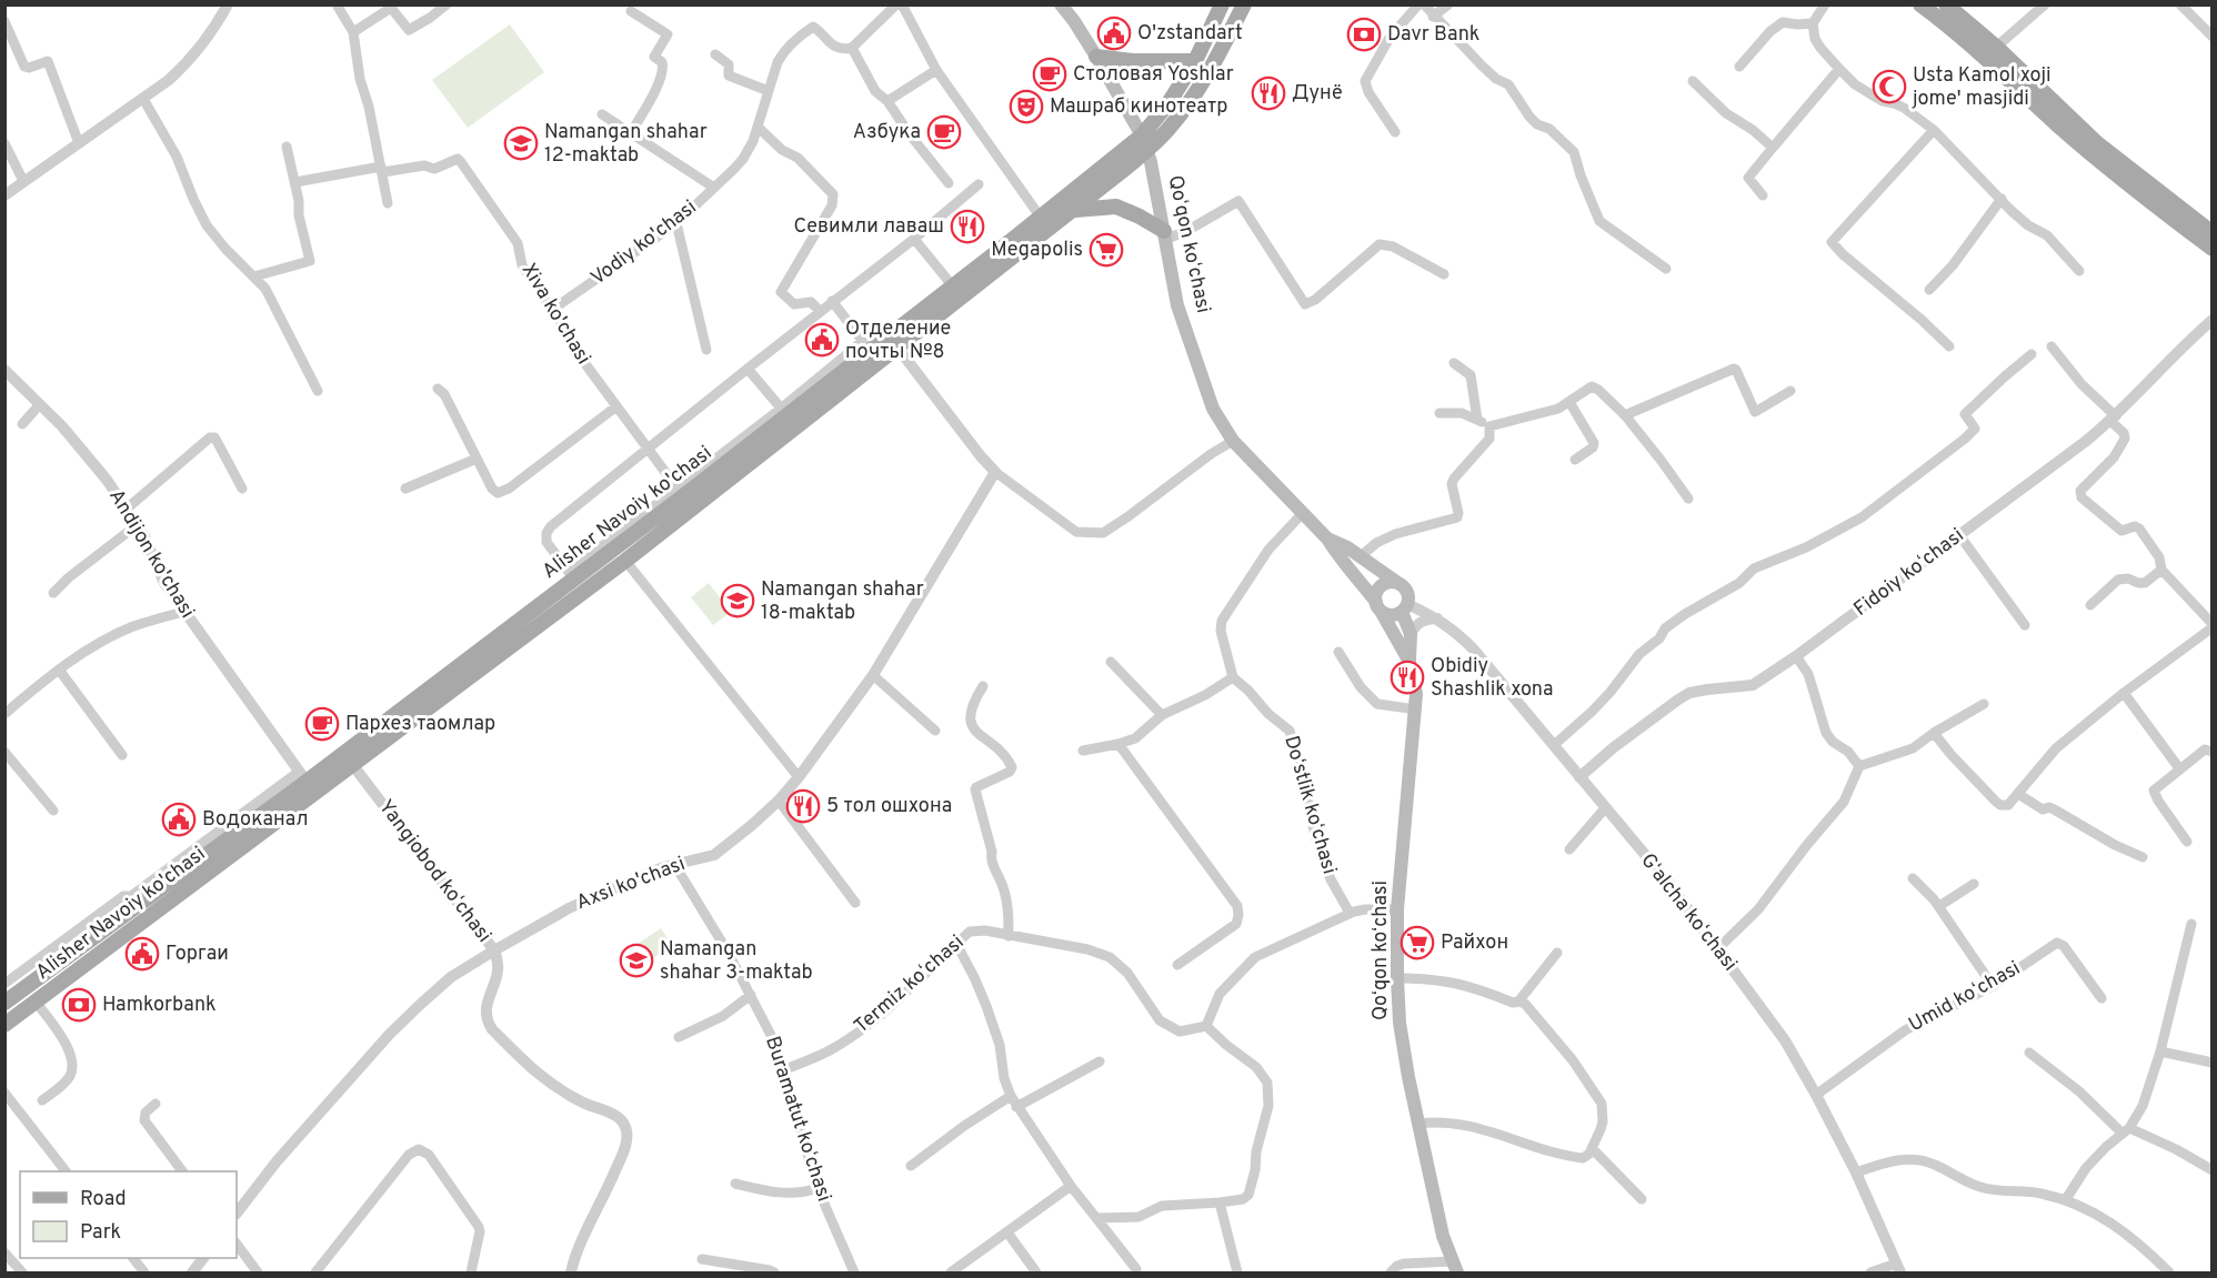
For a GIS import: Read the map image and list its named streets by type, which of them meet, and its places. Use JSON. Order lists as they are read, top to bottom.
{
  "streets": {
    "main road": ["Qoʻqon koʻchasi", "Alisher Navoiy ko'chasi"],
    "street": [
      "Vodiy ko'chasi",
      "Xiva ko'chasi",
      "Andijon ko'chasi",
      "Fidoiy koʻchasi",
      "Doʻstlik koʻchasi",
      "Yangiobod koʻchasi",
      "Axsi ko'chasi",
      "Gʻalcha koʻchasi",
      "Termiz koʻchasi",
      "Umid koʻchasi",
      "Buramatut koʻchasi"
    ]
  },
  "crossings": [
    ["Vodiy ko'chasi", "Xiva ko'chasi"],
    ["Qoʻqon koʻchasi", "Alisher Navoiy ko'chasi"],
    ["Qoʻqon koʻchasi", "Gʻalcha koʻchasi"],
    ["Xiva ko'chasi", "Alisher Navoiy ko'chasi"],
    ["Alisher Navoiy ko'chasi", "Andijon ko'chasi"],
    ["Alisher Navoiy ko'chasi", "Yangiobod koʻchasi"],
    ["Fidoiy koʻchasi", "Gʻalcha koʻchasi"],
    ["Yangiobod koʻchasi", "Axsi ko'chasi"],
    ["Axsi ko'chasi", "Buramatut koʻchasi"],
    ["Gʻalcha koʻchasi", "Umid koʻchasi"],
    ["Termiz koʻchasi", "Buramatut koʻchasi"]
  ],
  "places": {
    "public building": [
      "O'zstandart",
      "Отделение почты №8",
      "Водоканал",
      "Горгаи"
    ],
    "bank": ["Davr Bank", "Hamkorbank"],
    "cafe": ["Столовая Yoshlar", "Азбука", "Пархез таомлар"],
    "mosque": ["Usta Kamol xoji jome' masjidi"],
    "restaurant": [
      "Дунё",
      "Севимли лаваш",
      "Obidiy Shashlik xona",
      "5 тол ошхона"
    ],
    "theatre": ["Машраб кинотеатр"],
    "school or university": ["Namangan shahar 12-maktab", "Namangan shahar 18-maktab", "Namangan shahar 3-maktab"],
    "supermarket": ["Megapolis", "Райхон"]
  },
  "legend": ["Road", "Park"]
}
